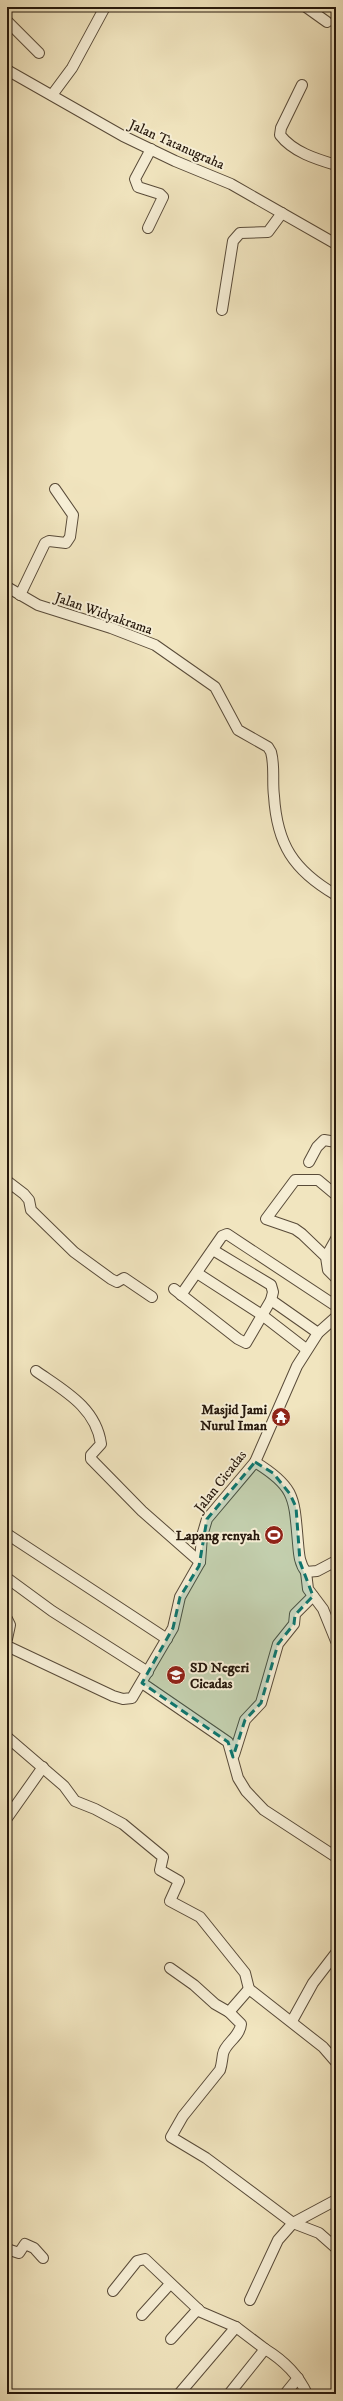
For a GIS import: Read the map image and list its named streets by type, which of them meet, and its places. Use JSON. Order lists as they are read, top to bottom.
{
  "streets": {
    "street": ["Jalan Tatanugraha", "Jalan Widyakrama", "Jalan Cicadas"]
  },
  "places": {
    "temple": ["Masjid Jami Nurul Iman"],
    "sports": ["Lapang renyah"],
    "school or university": ["SD Negeri Cicadas"]
  }
}
